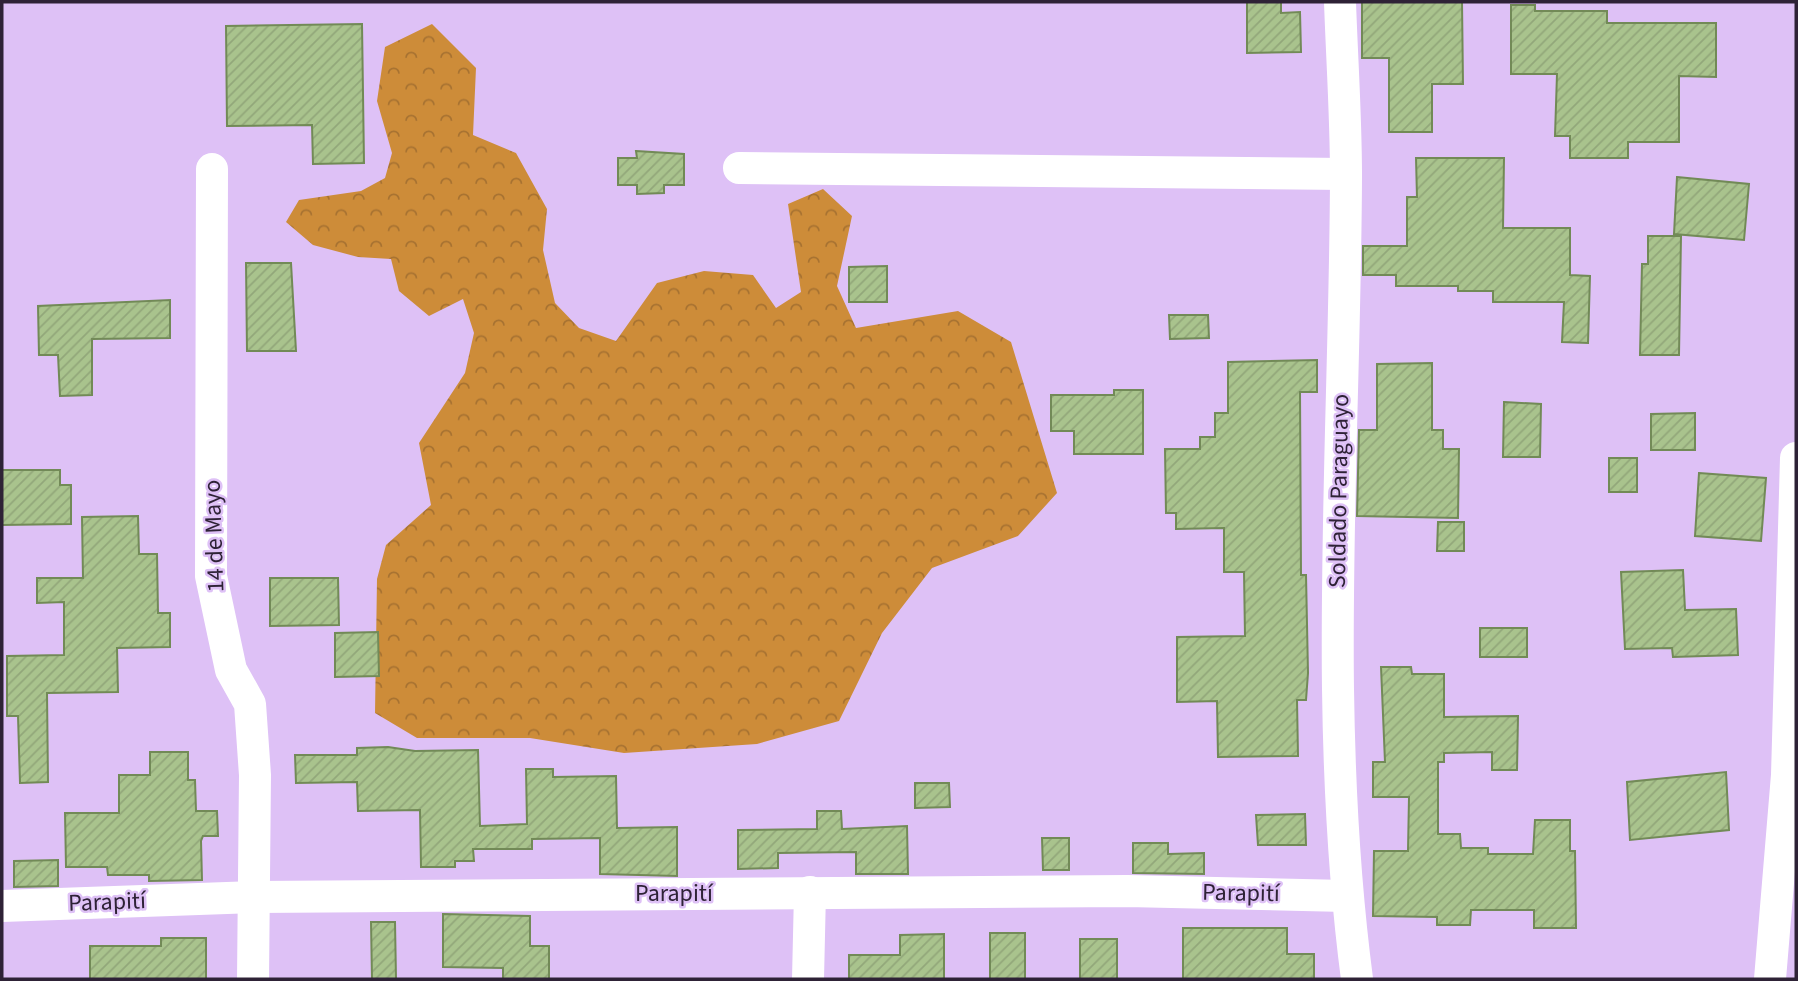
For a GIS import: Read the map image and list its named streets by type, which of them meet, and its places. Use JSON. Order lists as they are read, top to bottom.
{
  "streets": {
    "street": ["Soldado Paraguayo", "14 de Mayo", "Parapití"]
  },
  "crossings": [
    ["Soldado Paraguayo", "Parapití"],
    ["14 de Mayo", "Parapití"]
  ]
}
